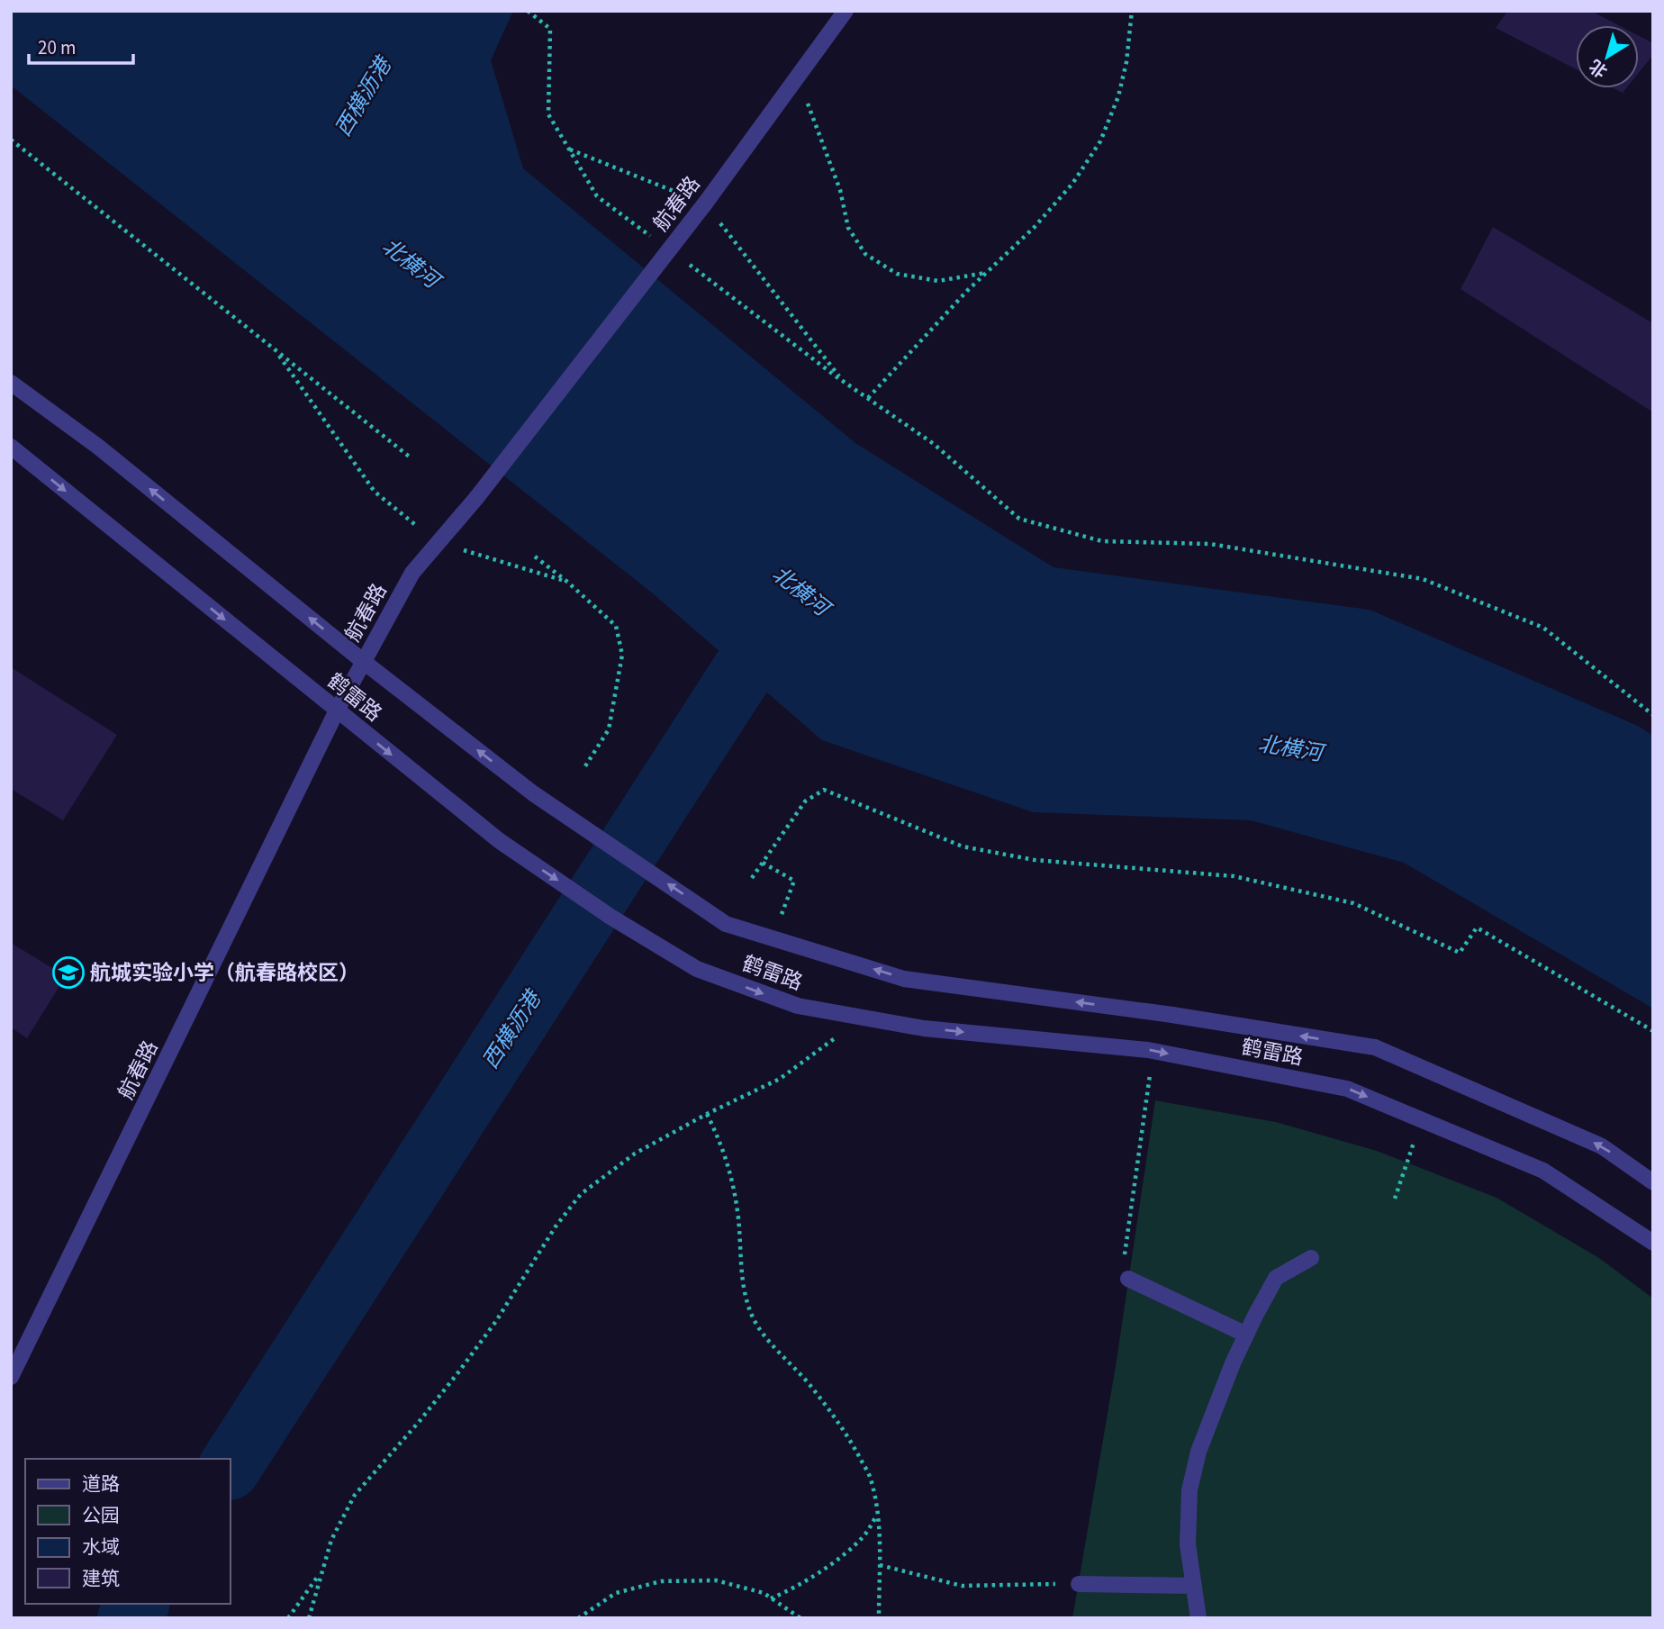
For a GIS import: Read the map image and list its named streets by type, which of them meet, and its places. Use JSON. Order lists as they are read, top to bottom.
{
  "streets": {
    "street": ["航春路", "鹤雷路"]
  },
  "crossings": [
    ["航春路", "鹤雷路"]
  ],
  "water": ["西横沥港", "北横河"],
  "places": {
    "school or university": ["航城实验小学（航春路校区）"]
  },
  "legend": [
    "道路",
    "公园",
    "水域",
    "建筑"
  ],
  "scale_bar": "20 m",
  "north": "bottom left"
}
